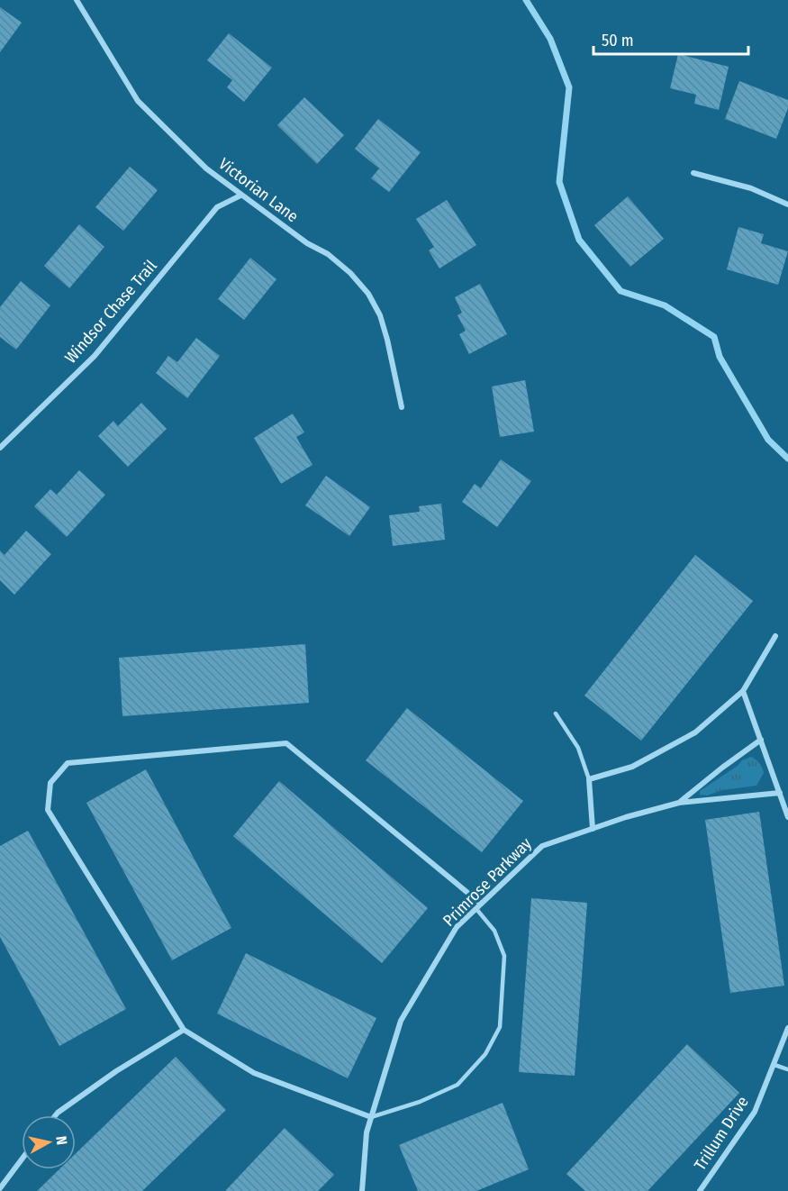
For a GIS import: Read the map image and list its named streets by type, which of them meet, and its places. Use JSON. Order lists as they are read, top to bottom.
{
  "streets": {
    "street": [
      "Victorian Lane",
      "Windsor Chase Trail",
      "Primrose Parkway",
      "Trillum Drive"
    ]
  },
  "crossings": [
    ["Victorian Lane", "Windsor Chase Trail"]
  ],
  "scale_bar": "50 m",
  "north": "right"
}
